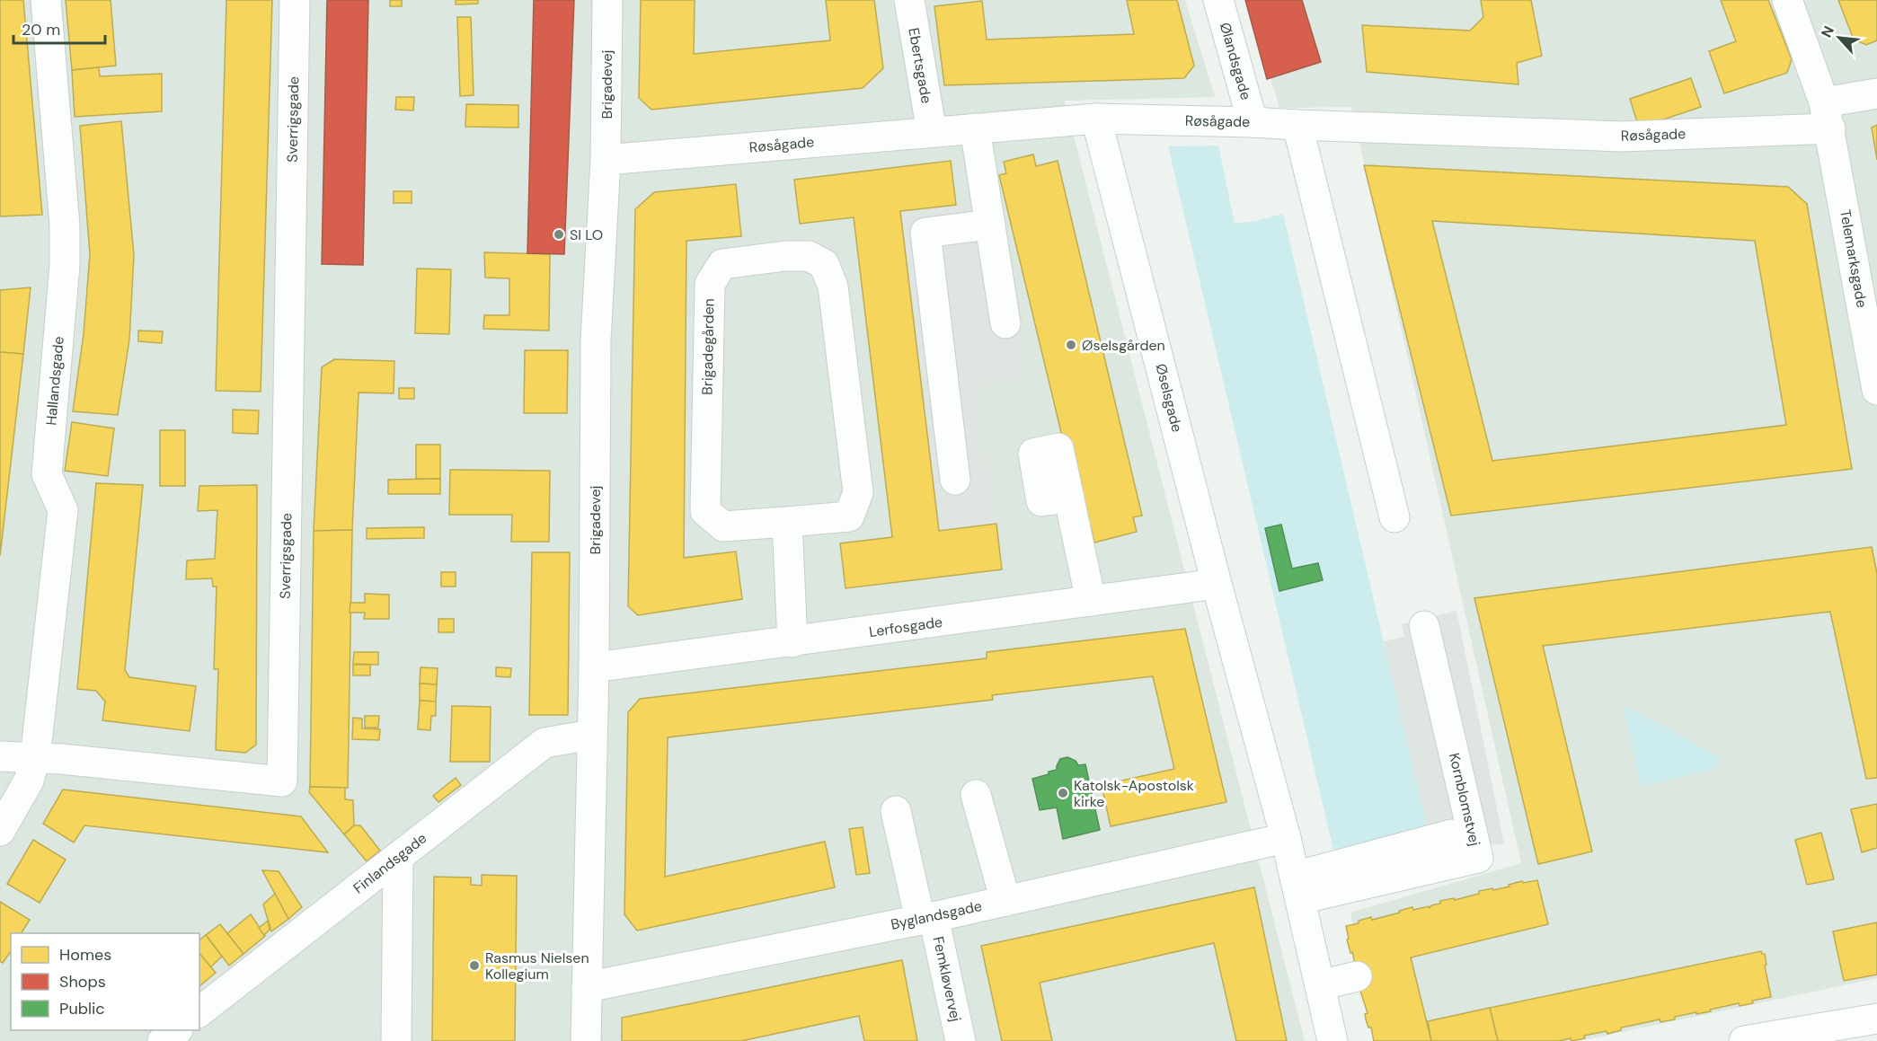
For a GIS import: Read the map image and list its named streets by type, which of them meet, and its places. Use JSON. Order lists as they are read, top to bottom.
{
  "streets": {
    "street": [
      "Ølandsgade",
      "Ebertsgade",
      "Brigadevej",
      "Sverrigsgade",
      "Røsågade",
      "Telemarksgade",
      "Brigadegården",
      "Hallandsgade",
      "Øselsgade",
      "Lerfosgade",
      "Kornblomstvej",
      "Finlandsgade",
      "Byglandsgade",
      "Femkløvervej"
    ]
  },
  "crossings": [
    ["Ølandsgade", "Røsågade"],
    ["Ebertsgade", "Røsågade"],
    ["Brigadevej", "Røsågade"],
    ["Brigadevej", "Lerfosgade"],
    ["Brigadevej", "Finlandsgade"],
    ["Brigadevej", "Byglandsgade"],
    ["Sverrigsgade", "Hallandsgade"],
    ["Røsågade", "Telemarksgade"],
    ["Røsågade", "Øselsgade"],
    ["Øselsgade", "Lerfosgade"],
    ["Byglandsgade", "Femkløvervej"]
  ],
  "places": [
    "SI LO",
    "Øselsgården",
    "Katolsk-Apostolsk kirke",
    "Rasmus Nielsen Kollegium"
  ],
  "legend": ["Homes", "Shops", "Public"],
  "scale_bar": "20 m",
  "north": "top left"
}
